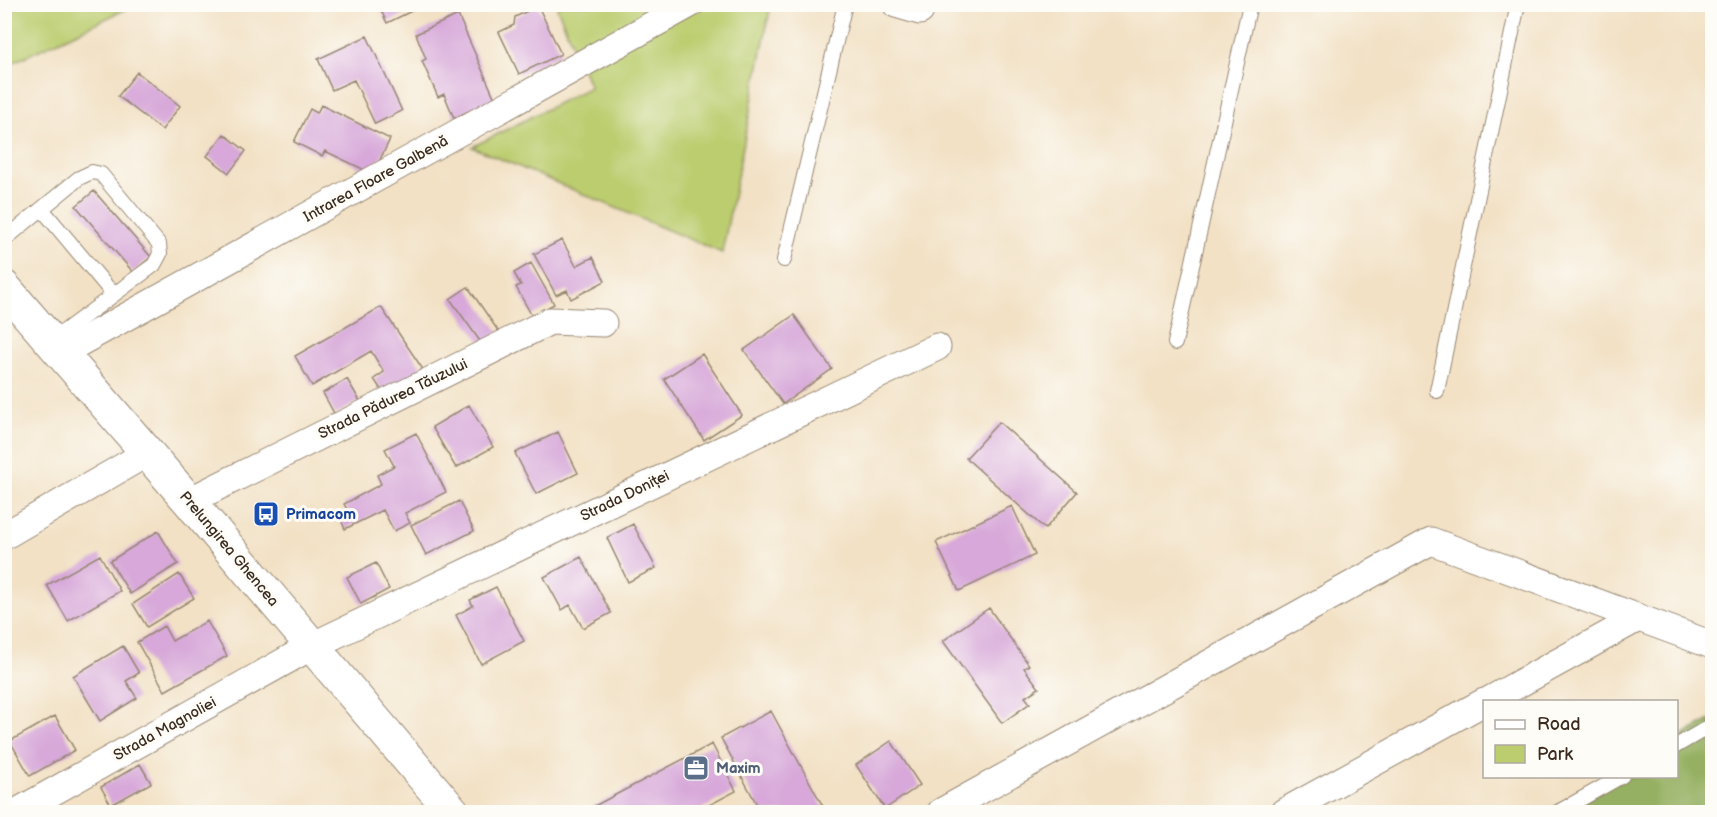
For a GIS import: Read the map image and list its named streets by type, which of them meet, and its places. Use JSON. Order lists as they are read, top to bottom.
{
  "streets": {
    "main road": ["Prelungirea Ghencea"],
    "street": [
      "Intrarea Floare Galbenă",
      "Strada Pădurea Tăuzului",
      "Strada Doniței",
      "Strada Magnoliei"
    ]
  },
  "crossings": [
    ["Intrarea Floare Galbenă", "Prelungirea Ghencea"],
    ["Strada Pădurea Tăuzului", "Prelungirea Ghencea"],
    ["Strada Doniței", "Prelungirea Ghencea"],
    ["Strada Doniței", "Strada Magnoliei"],
    ["Prelungirea Ghencea", "Strada Magnoliei"]
  ],
  "places": {
    "bus stop": ["Primacom"],
    "office": ["Maxim"]
  },
  "legend": ["Road", "Park"]
}
